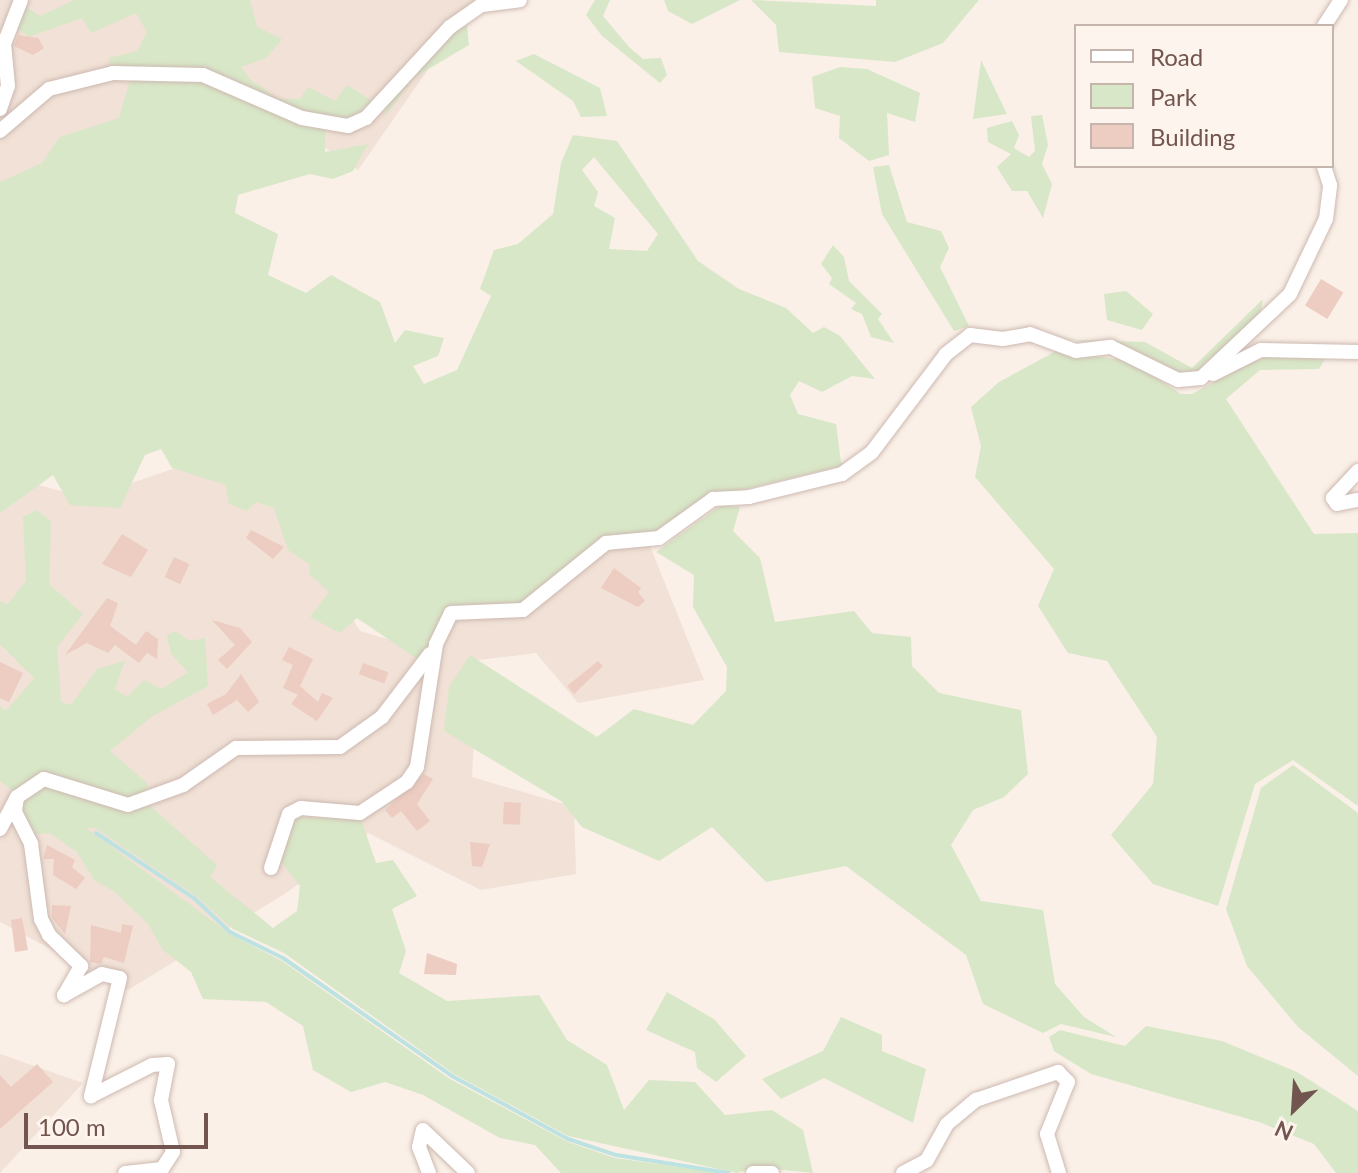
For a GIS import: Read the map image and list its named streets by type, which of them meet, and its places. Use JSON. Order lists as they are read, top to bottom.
{
  "legend": ["Road", "Park", "Building"],
  "scale_bar": "100 m",
  "north": "bottom left"
}
